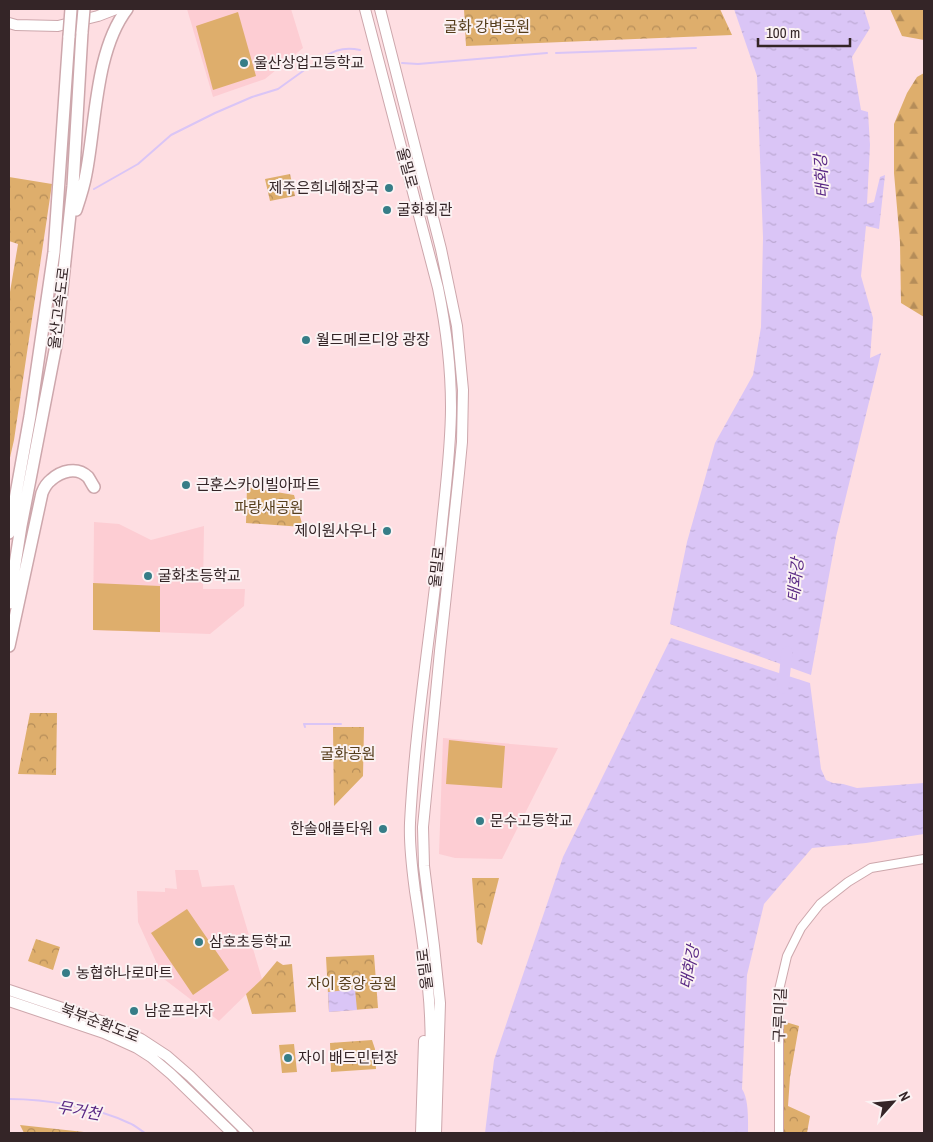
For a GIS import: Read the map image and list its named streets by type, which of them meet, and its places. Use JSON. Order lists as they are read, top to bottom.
{
  "streets": {
    "highway": ["울산고속도로"],
    "main road": ["울밀로", "북부순환도로"],
    "street": ["구루미길"]
  },
  "water": ["태화강", "무거천"],
  "parks": [
    "굴화 강변공원",
    "파랑새공원",
    "굴화공원",
    "자이 중앙 공원"
  ],
  "places": [
    "울산상업고등학교",
    "제주은희네해장국",
    "굴화회관",
    "월드메르디앙 광장",
    "근훈스카이빌아파트",
    "제이원사우나",
    "굴화초등학교",
    "문수고등학교",
    "한솔애플타워",
    "삼호초등학교",
    "농협하나로마트",
    "남운프라자",
    "자이 배드민턴장"
  ],
  "scale_bar": "100 m",
  "north": "top right"
}
